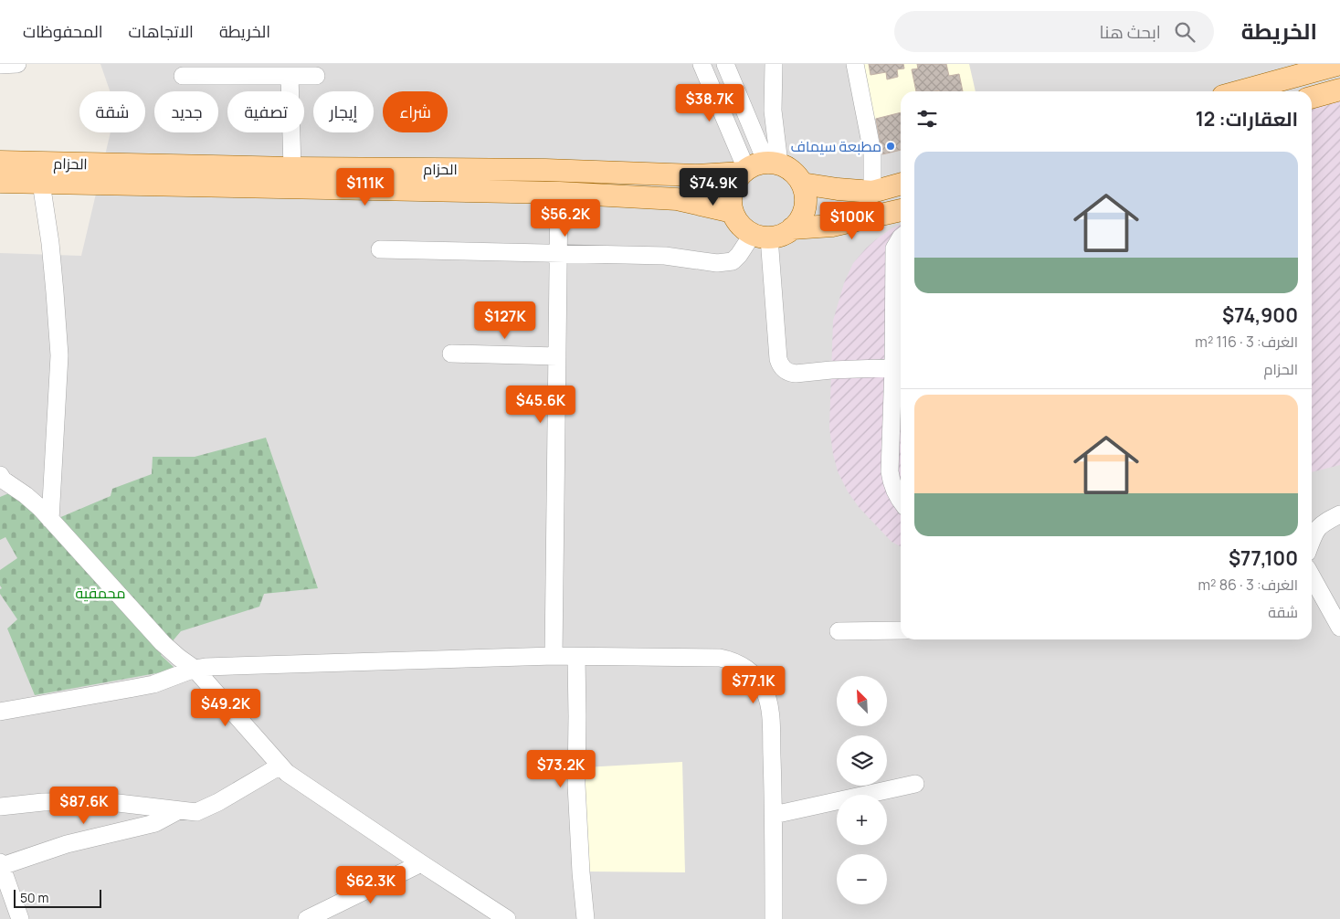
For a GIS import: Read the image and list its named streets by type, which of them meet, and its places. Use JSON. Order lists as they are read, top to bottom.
{
  "streets": {
    "main road": ["الحزام"]
  },
  "parks": ["محمقية"],
  "places": ["مطبعة سيماف"],
  "scale_bar": "50 m",
  "north": "top left",
  "page": {
    "header": "الخريطة",
    "search": "ابحث هنا",
    "nav": ["الخريطة", "الاتجاهات", "المحفوظات"],
    "price": [
      "$38.7K",
      "$111K",
      "$74.9K",
      "$56.2K",
      "$100K",
      "$127K",
      "$45.6K",
      "$77.1K",
      "$49.2K",
      "$73.2K",
      "$87.6K",
      "$62.3K"
    ],
    "chip": [
      "شراء",
      "إيجار",
      "تصفية",
      "جديد",
      "شقة"
    ],
    "heading": "العقارات: 12",
    "list": [
      {
        "name": "$74,900",
        "note": "الغرف: 3 · 116 m² · الحزام"
      },
      {
        "name": "$77,100",
        "note": "الغرف: 3 · 86 m² · شقة"
      }
    ],
    "map_buttons": ["+", "−"],
    "scale": "50 m"
  }
}
